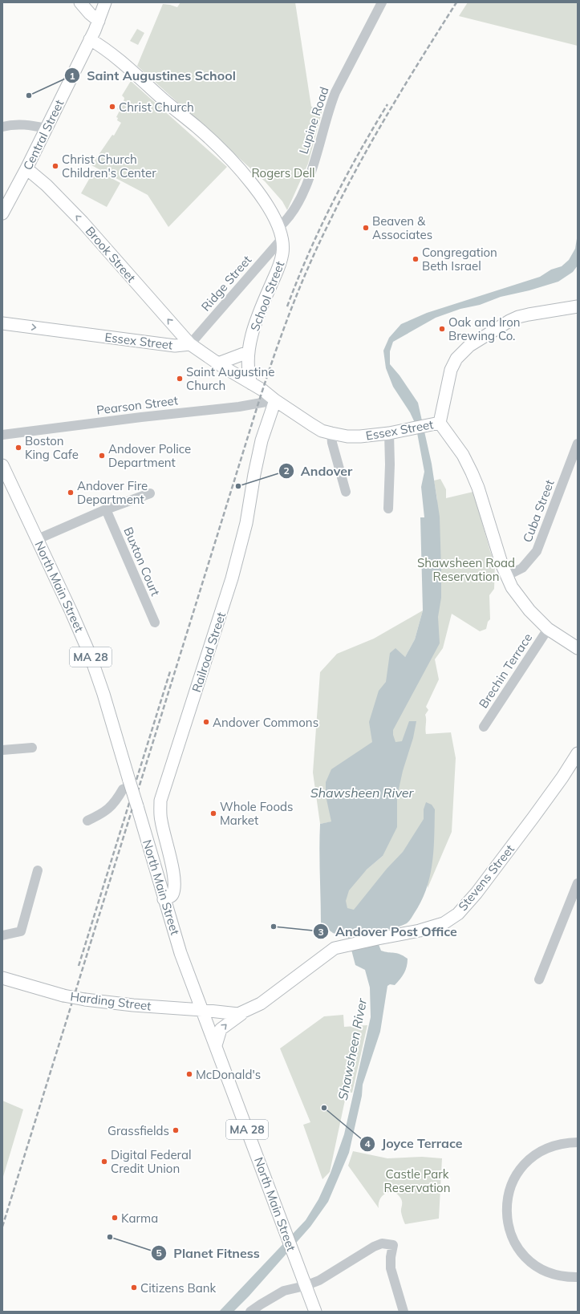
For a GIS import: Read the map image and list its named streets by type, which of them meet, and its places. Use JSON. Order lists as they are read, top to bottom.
{
  "streets": {
    "main road": [
      "Central Street",
      "Brook Street",
      "School Street",
      "Essex Street",
      "North Main Street",
      "Railroad Street",
      "MA 28",
      "Stevens Street",
      "Harding Street"
    ],
    "street": [
      "Lupine Road",
      "Ridge Street",
      "Pearson Street",
      "Cuba Street",
      "Buxton Court",
      "Brechin Terrace"
    ]
  },
  "crossings": [
    ["Lupine Road", "Ridge Street"],
    ["Lupine Road", "School Street"],
    ["Central Street", "Brook Street"],
    ["Brook Street", "Ridge Street"],
    ["Brook Street", "Essex Street"],
    ["Ridge Street", "School Street"],
    ["Ridge Street", "Essex Street"],
    ["School Street", "Essex Street"],
    ["Essex Street", "Pearson Street"],
    ["Essex Street", "Railroad Street"],
    ["Pearson Street", "Railroad Street"],
    ["North Main Street", "Railroad Street"],
    ["North Main Street", "Stevens Street"],
    ["North Main Street", "Harding Street"]
  ],
  "one_way": ["Brook Street", "Essex Street"],
  "water": ["Shawsheen River"],
  "parks": ["Rogers Dell", "Shawsheen Road Reservation", "Castle Park Reservation"],
  "places": [
    "Saint Augustines School",
    "Christ Church",
    "Christ Church Children's Center",
    "Beaven & Associates",
    "Congregation Beth Israel",
    "Oak and Iron Brewing Co.",
    "Saint Augustine Church",
    "Boston King Cafe",
    "Andover Police Department",
    "Andover",
    "Andover Fire Department",
    "Andover Commons",
    "Whole Foods Market",
    "Andover Post Office",
    "McDonald's",
    "Joyce Terrace",
    "Grassfields",
    "Digital Federal Credit Union",
    "Karma",
    "Planet Fitness",
    "Citizens Bank"
  ]
}
